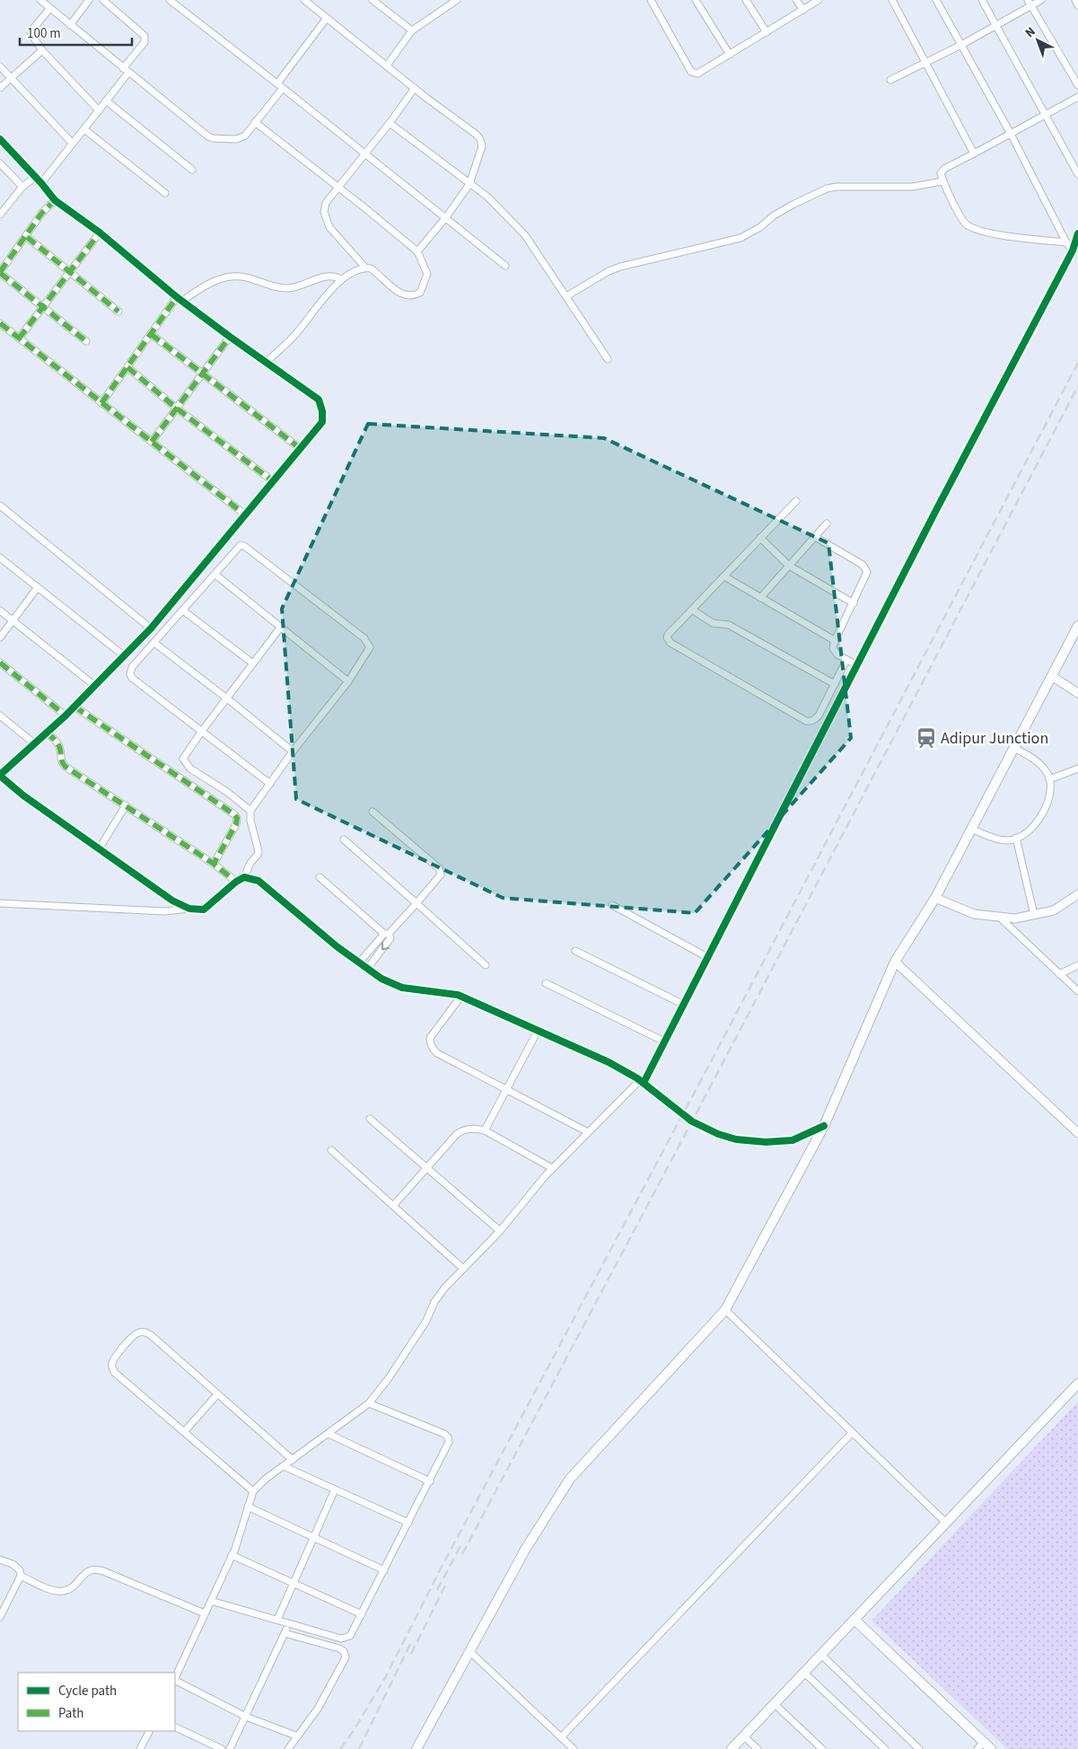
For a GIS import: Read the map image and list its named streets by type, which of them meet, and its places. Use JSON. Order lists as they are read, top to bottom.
{
  "places": {
    "station": ["Adipur Junction"]
  },
  "legend": ["Cycle path", "Path"],
  "scale_bar": "100 m",
  "north": "top left"
}
